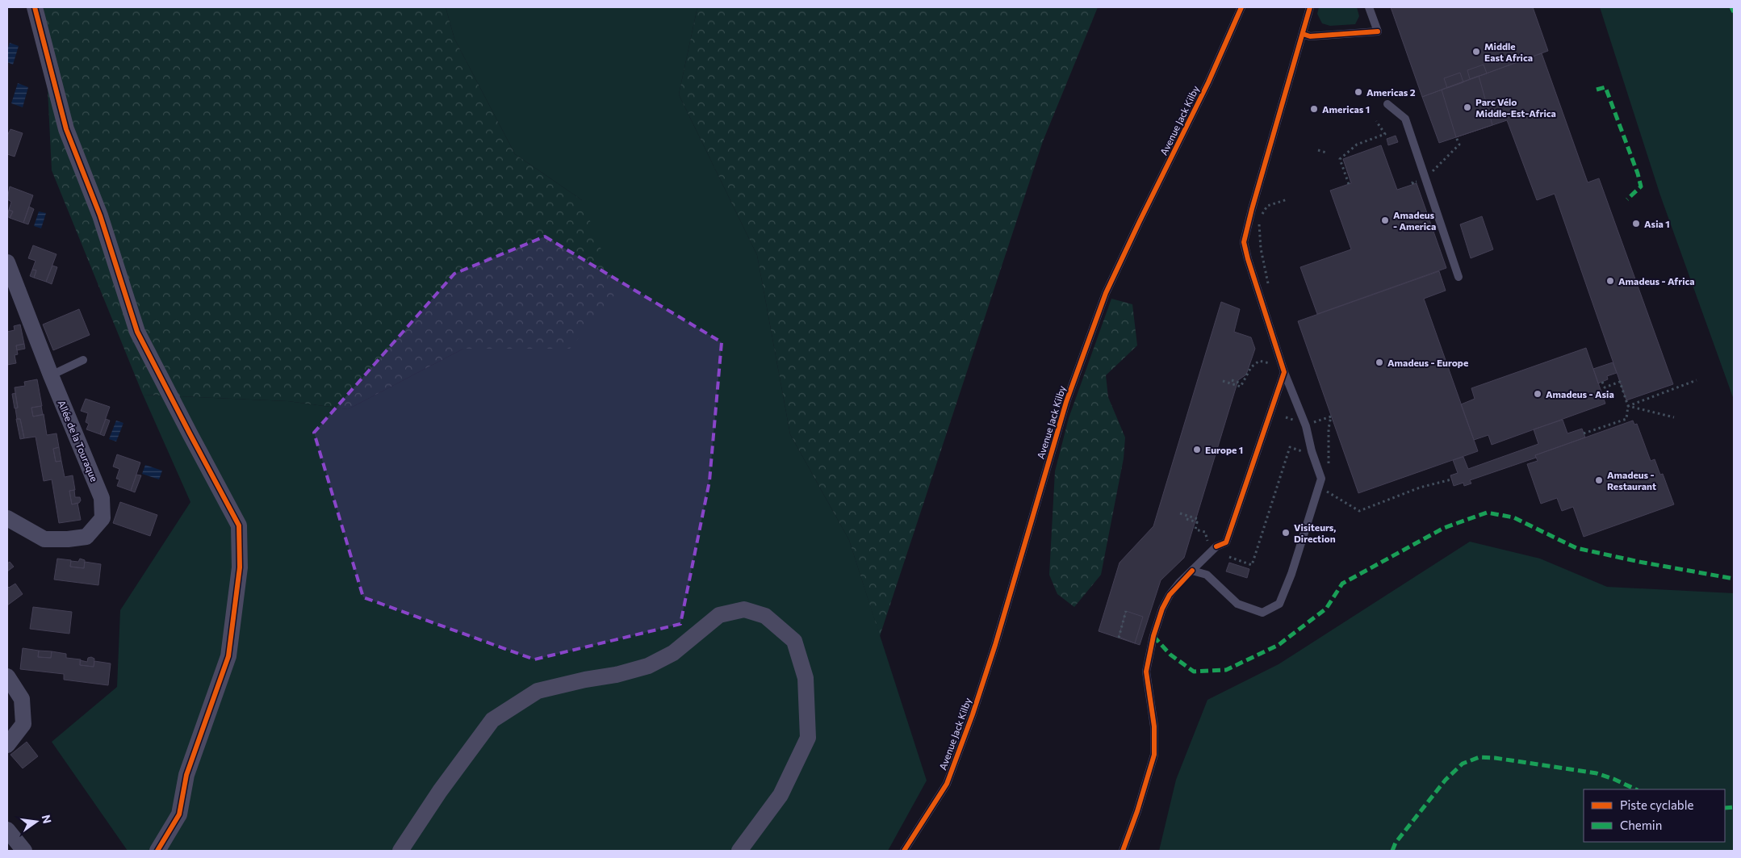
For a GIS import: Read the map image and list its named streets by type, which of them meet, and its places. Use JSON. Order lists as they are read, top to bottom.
{
  "streets": {
    "street": ["Allée de la Touraque"],
    "lane": ["Avenue Jack Kilby"]
  },
  "places": [
    "Middle East Africa",
    "Americas 2",
    "Parc Vélo Middle-Est-Africa",
    "Americas 1",
    "Amadeus - America",
    "Asia 1",
    "Amadeus - Africa",
    "Amadeus - Europe",
    "Amadeus - Asia",
    "Europe 1",
    "Amadeus - Restaurant",
    "Visiteurs, Direction"
  ],
  "legend": ["Piste cyclable", "Chemin"],
  "north": "right"
}
